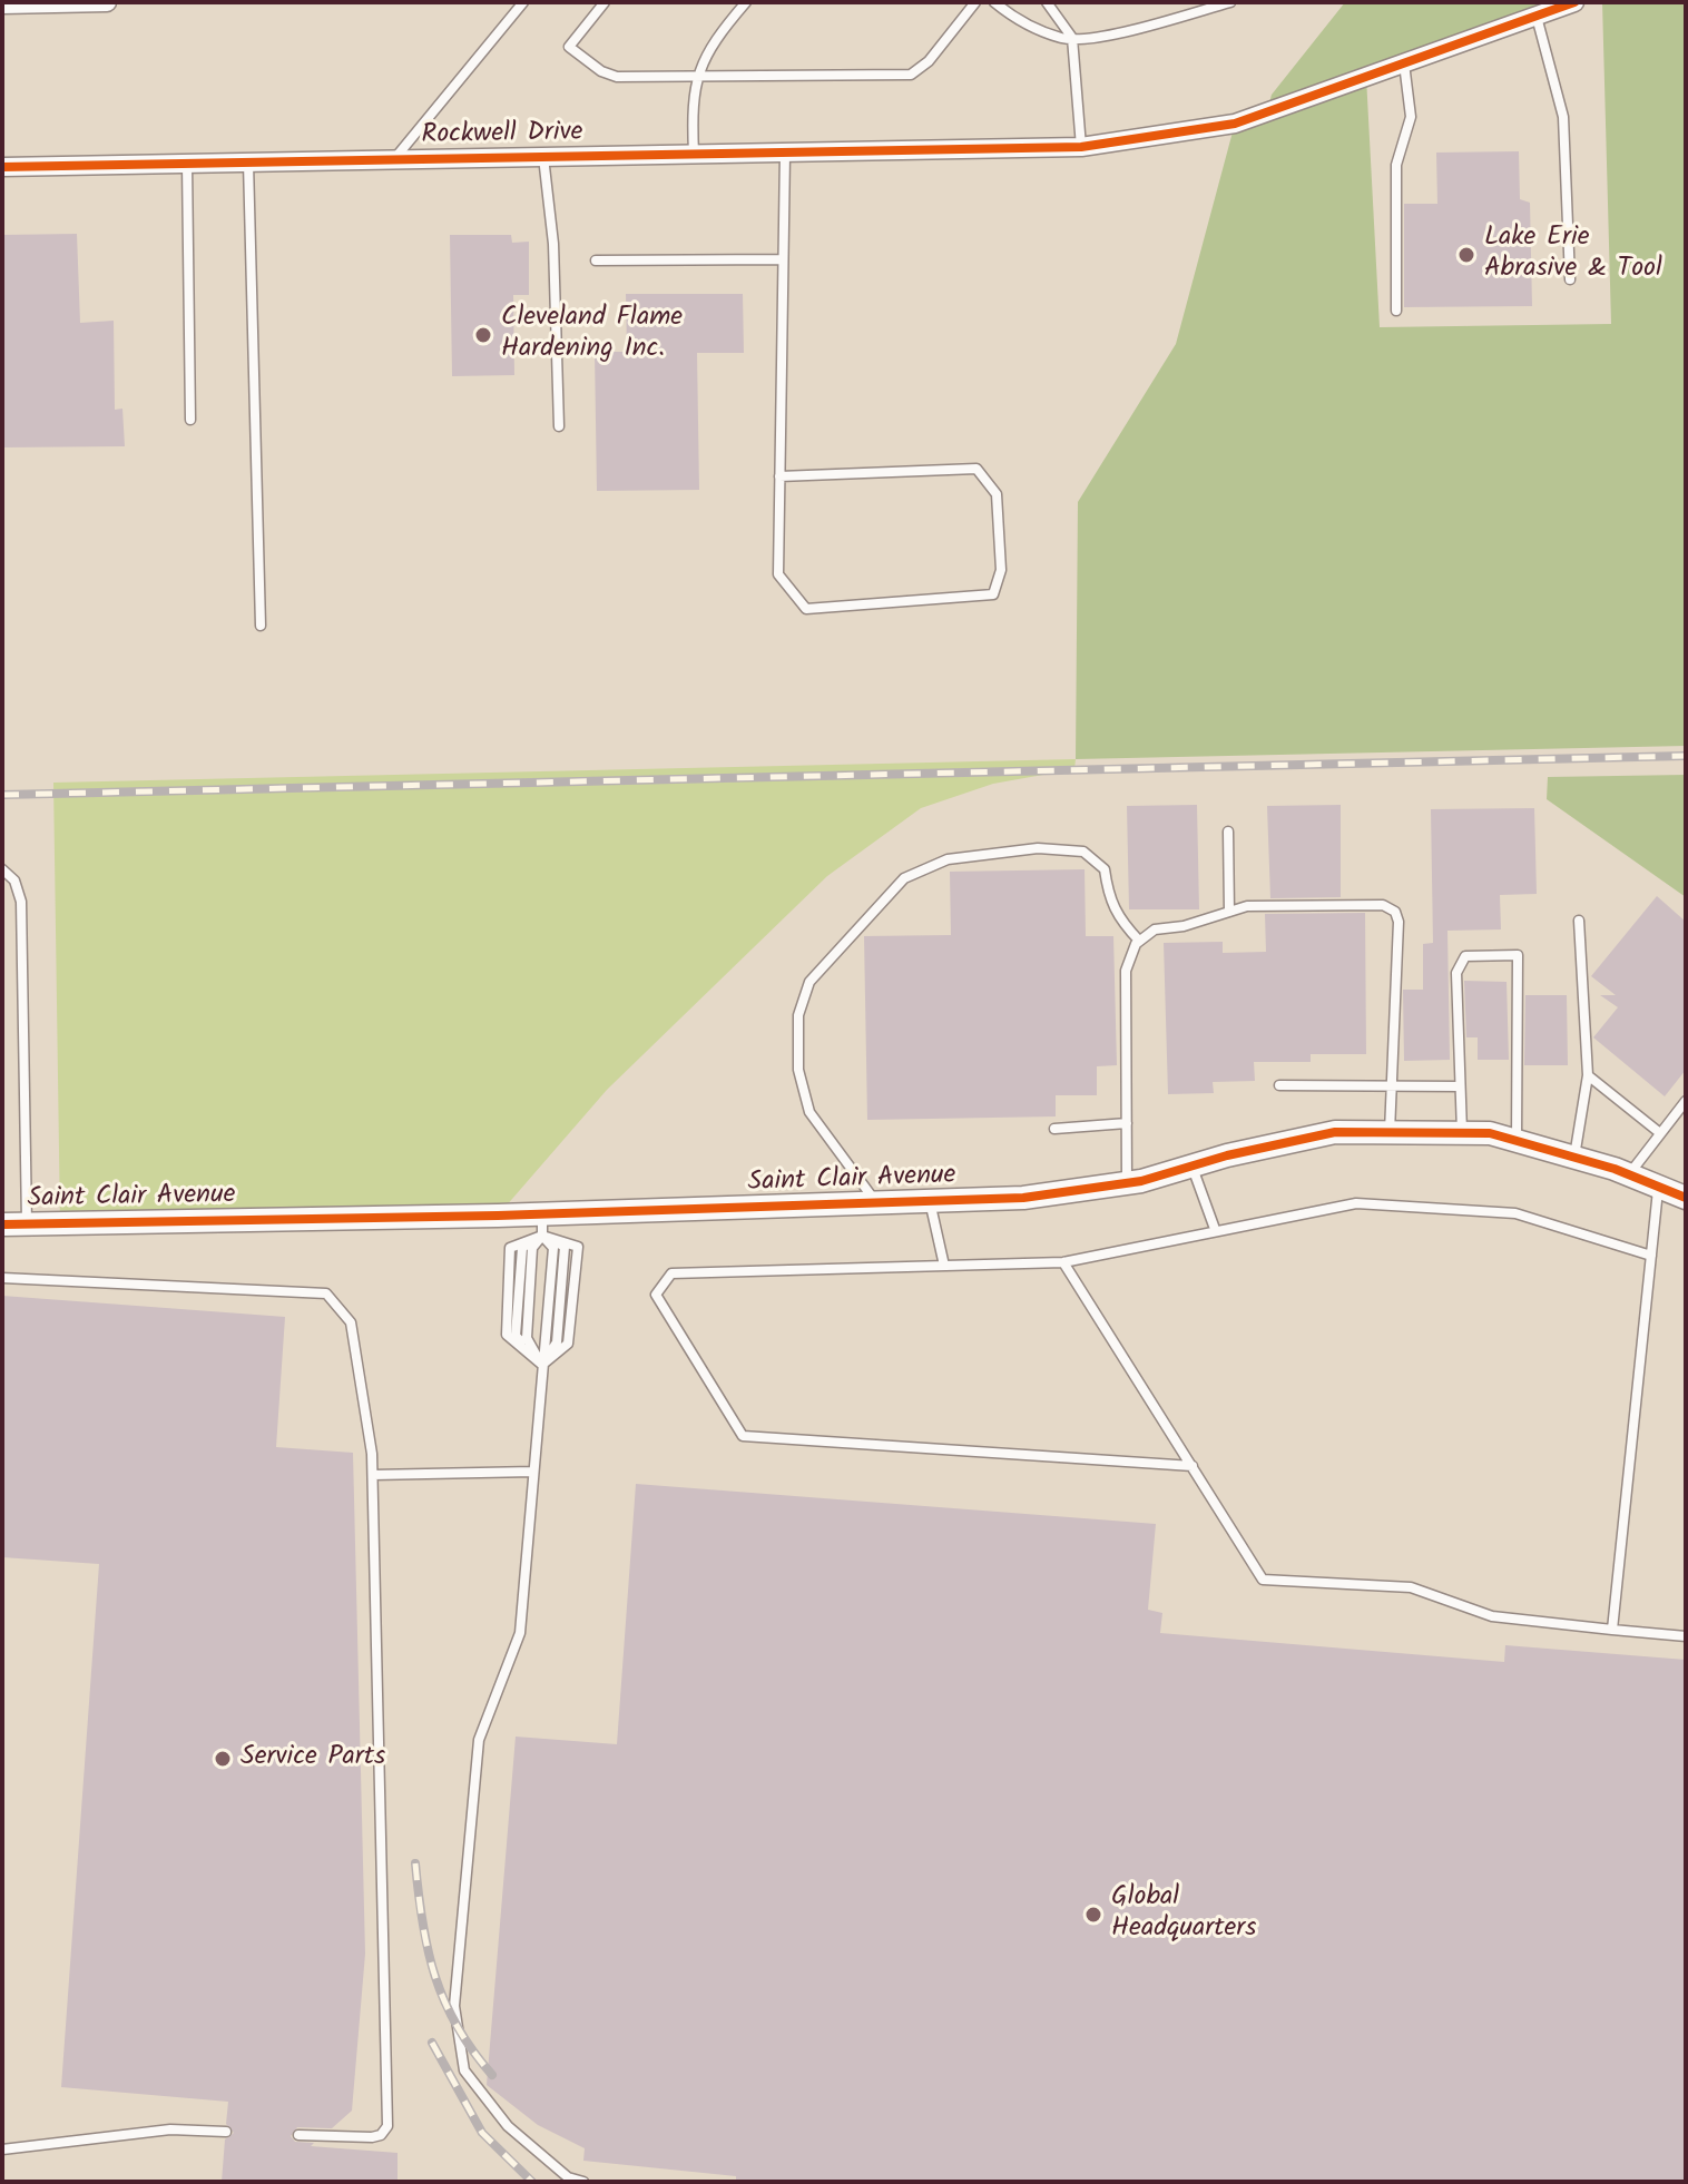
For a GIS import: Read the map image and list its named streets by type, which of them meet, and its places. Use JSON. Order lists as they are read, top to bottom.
{
  "streets": {
    "street": ["Rockwell Drive", "Saint Clair Avenue"]
  },
  "places": [
    "Lake Erie Abrasive & Tool",
    "Cleveland Flame Hardening Inc.",
    "Service Parts",
    "Global Headquarters"
  ]
}
